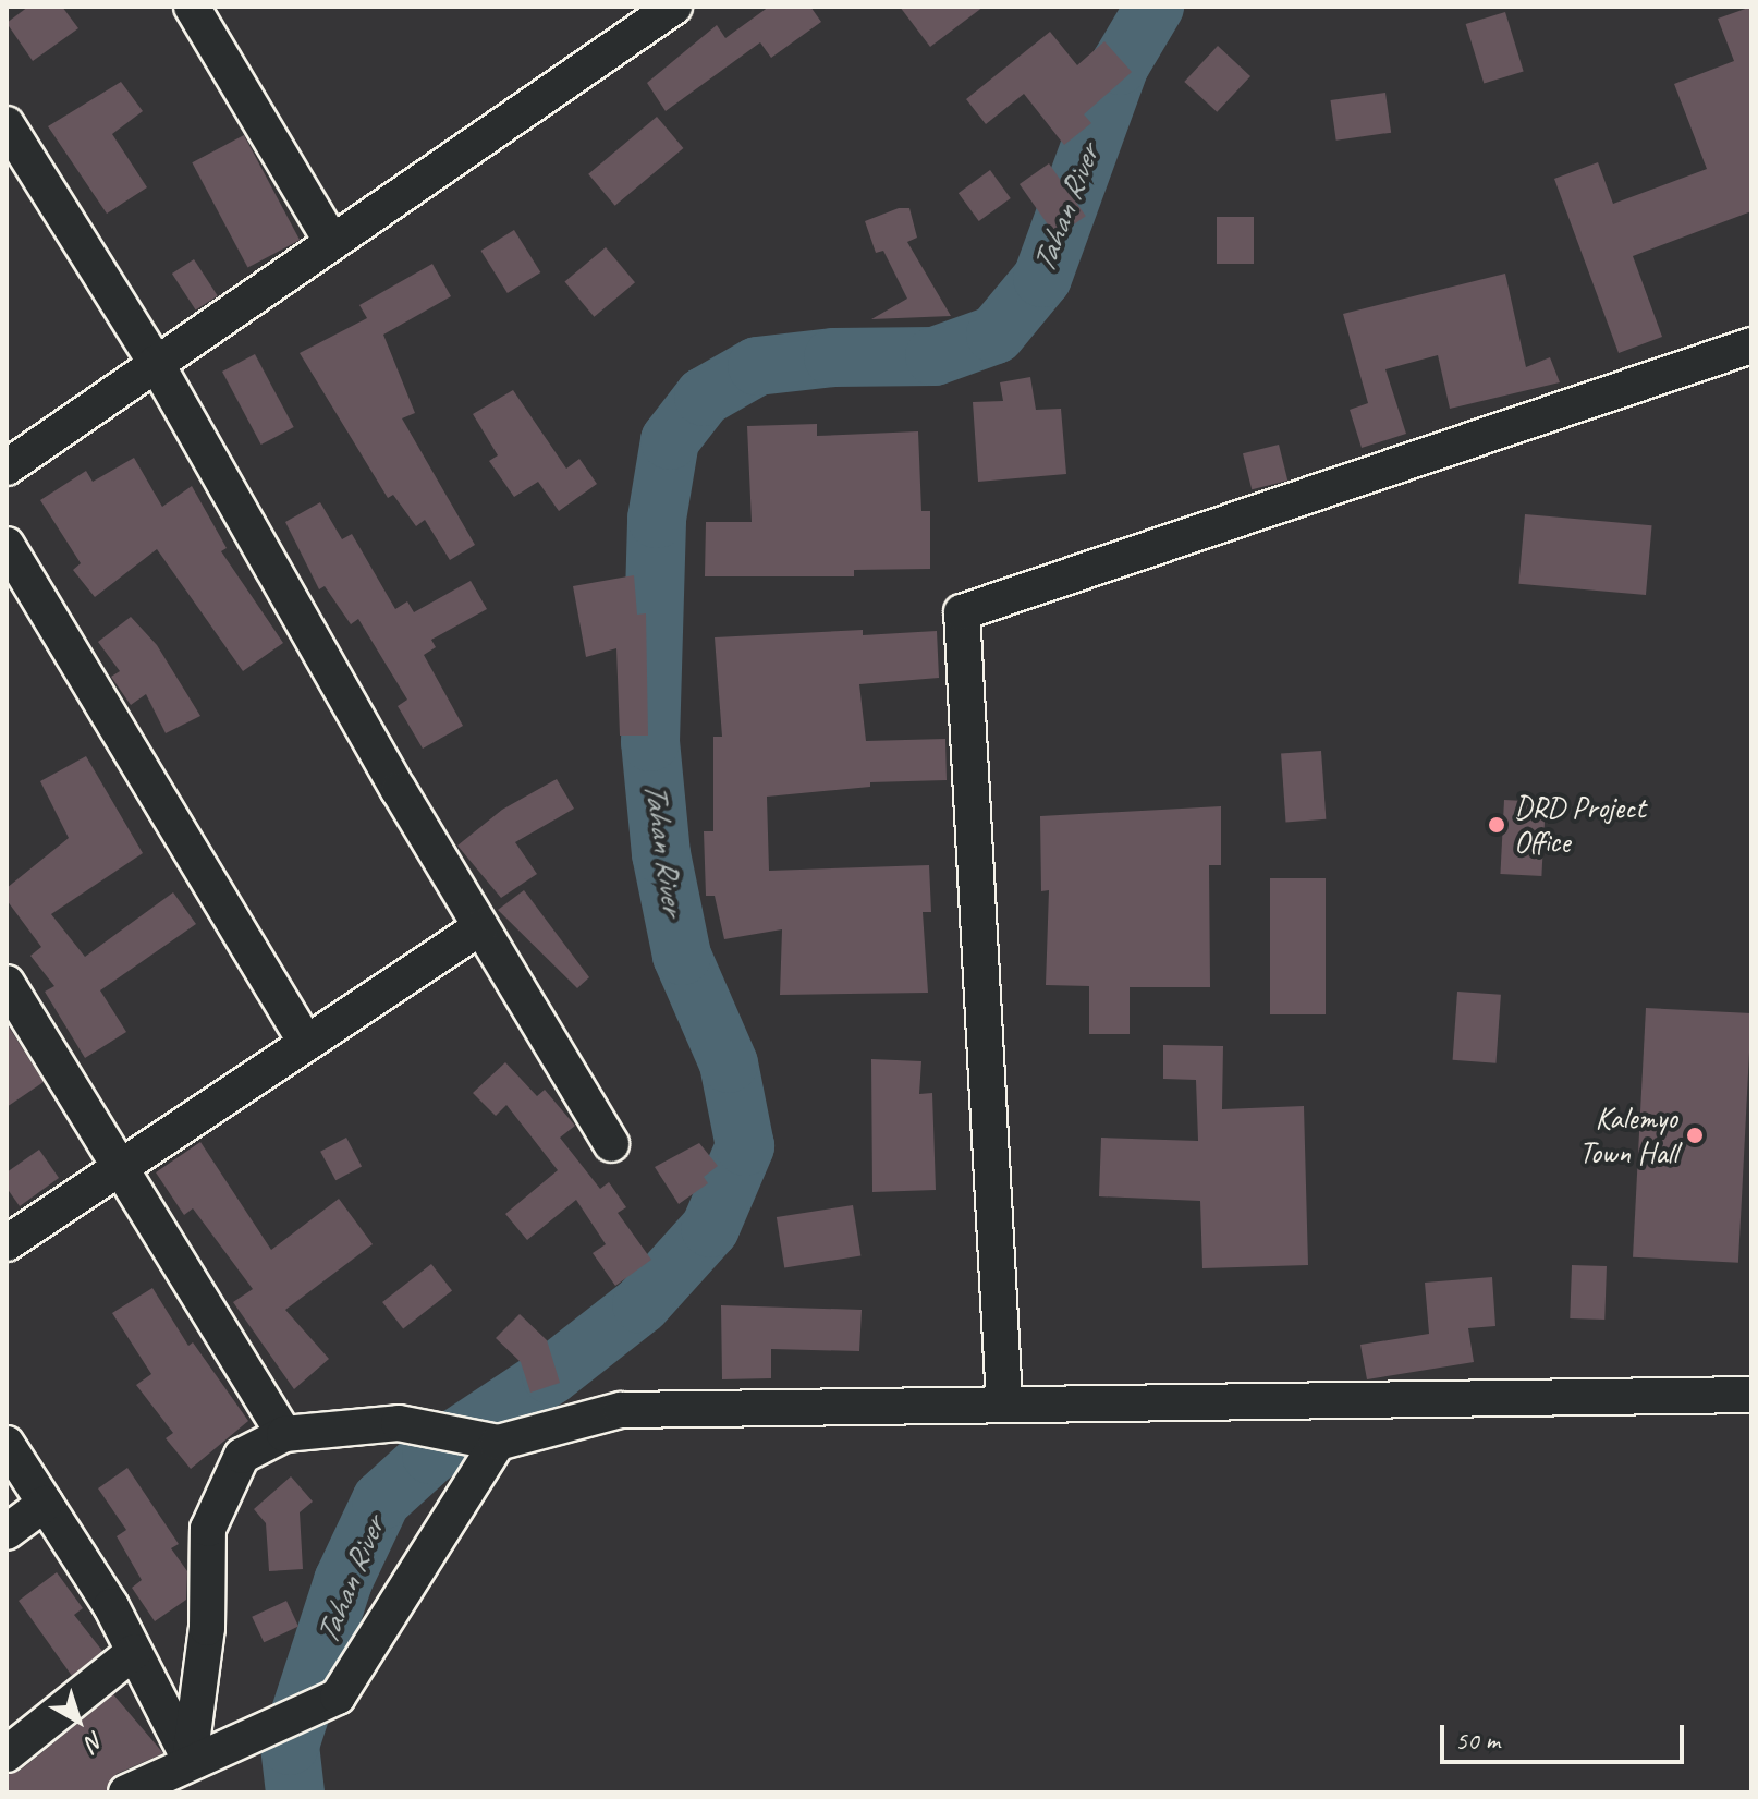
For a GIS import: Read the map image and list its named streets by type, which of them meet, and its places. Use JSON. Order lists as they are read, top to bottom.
{
  "water": ["Tahan River"],
  "places": ["DRD Project Office", "Kalemyo Town Hall"],
  "scale_bar": "50 m",
  "north": "bottom right"
}
